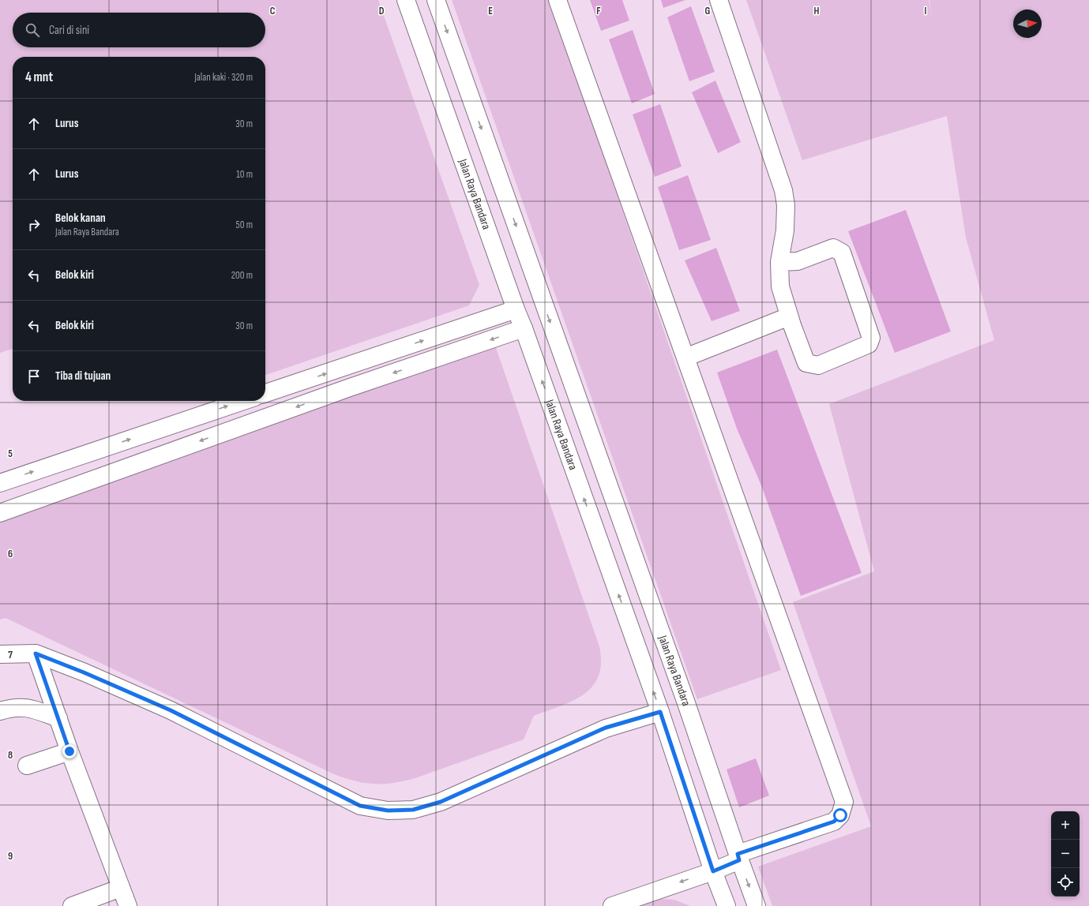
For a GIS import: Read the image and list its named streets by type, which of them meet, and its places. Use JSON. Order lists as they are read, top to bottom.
{
  "streets": {
    "main road": ["Jalan Raya Bandara"]
  },
  "north": "right",
  "page": {
    "search": "Cari di sini",
    "heading": ["4 mnt", "Jalan kaki · 320 m"],
    "list": [
      ["Lurus", "30 m"],
      ["Lurus", "10 m"],
      ["Belok kanan", "Jalan Raya Bandara", "50 m"],
      ["Belok kiri", "200 m"],
      ["Belok kiri", "30 m"],
      "Tiba di tujuan"
    ],
    "map_buttons": ["+", "−"]
  },
  "grid": {
    "columns": [
      "C",
      "D",
      "E",
      "F",
      "G",
      "H",
      "I"
    ],
    "rows": [
      "5",
      "6",
      "7",
      "8",
      "9"
    ]
  }
}
